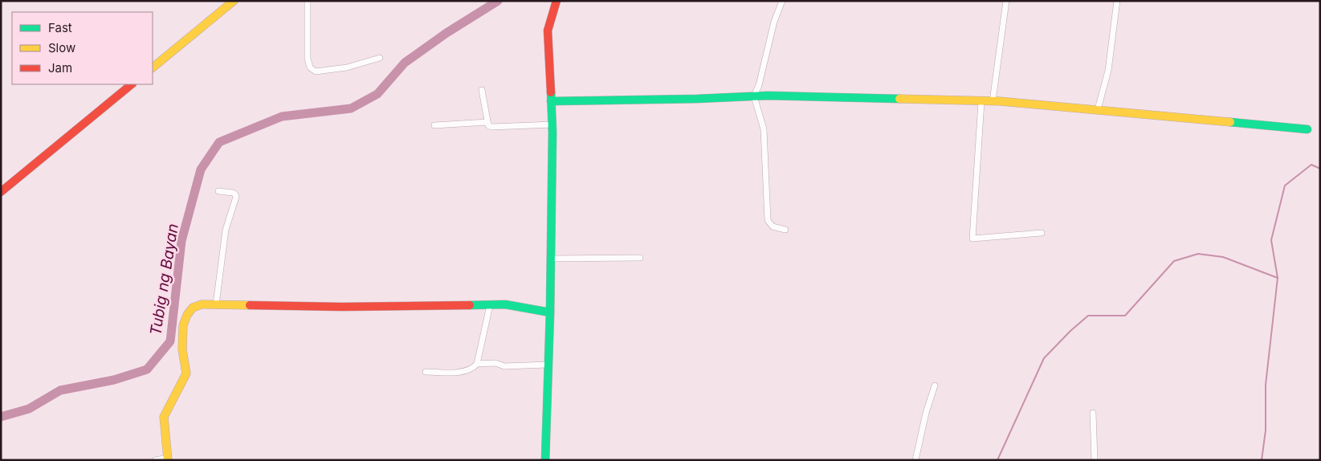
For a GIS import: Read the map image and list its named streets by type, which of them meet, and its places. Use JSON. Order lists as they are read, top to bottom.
{
  "water": ["Tubig ng Bayan"],
  "legend": ["Fast", "Slow", "Jam"]
}
